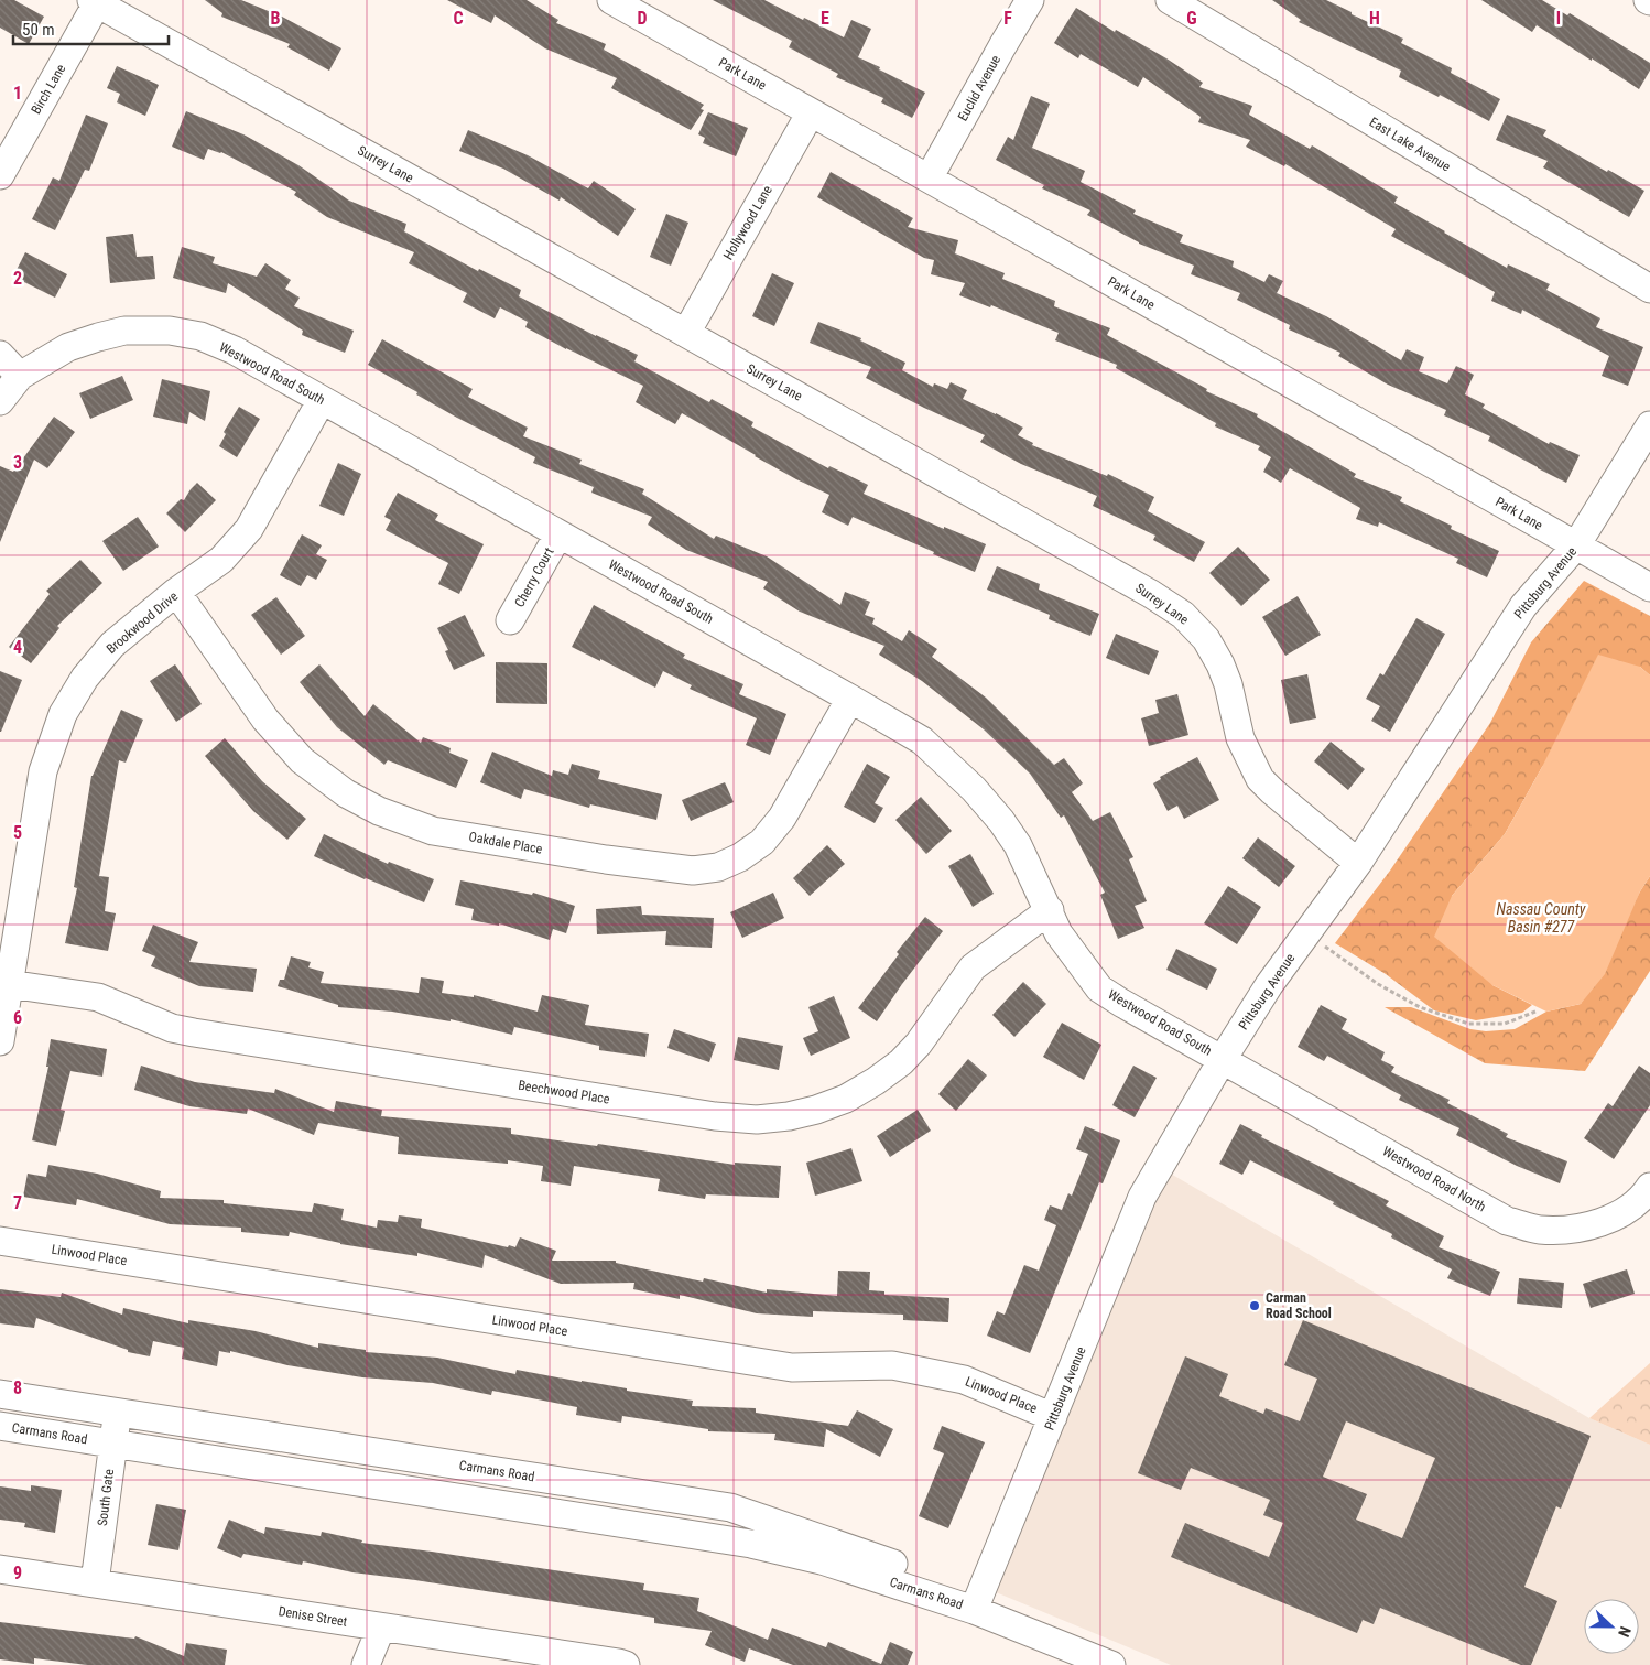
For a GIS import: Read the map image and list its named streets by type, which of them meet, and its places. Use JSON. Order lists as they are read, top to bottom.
{
  "streets": {
    "street": [
      "Park Lane",
      "Euclid Avenue",
      "Birch Lane",
      "East Lake Avenue",
      "Surrey Lane",
      "Hollywood Lane",
      "Westwood Road South",
      "Cherry Court",
      "Pittsburg Avenue",
      "Brookwood Drive",
      "Oakdale Place",
      "Beechwood Place",
      "Westwood Road North",
      "Linwood Place",
      "Carmans Road",
      "South Gate",
      "Denise Street"
    ]
  },
  "crossings": [
    ["Park Lane", "Euclid Avenue"],
    ["Park Lane", "Hollywood Lane"],
    ["Park Lane", "Pittsburg Avenue"],
    ["Birch Lane", "Surrey Lane"],
    ["Surrey Lane", "Hollywood Lane"],
    ["Surrey Lane", "Pittsburg Avenue"],
    ["Westwood Road South", "Cherry Court"],
    ["Westwood Road South", "Pittsburg Avenue"],
    ["Westwood Road South", "Brookwood Drive"],
    ["Westwood Road South", "Oakdale Place"],
    ["Westwood Road South", "Beechwood Place"],
    ["Westwood Road South", "Westwood Road North"],
    ["Pittsburg Avenue", "Westwood Road North"],
    ["Pittsburg Avenue", "Linwood Place"],
    ["Pittsburg Avenue", "Carmans Road"],
    ["Brookwood Drive", "Oakdale Place"],
    ["Brookwood Drive", "Beechwood Place"],
    ["Carmans Road", "South Gate"],
    ["South Gate", "Denise Street"]
  ],
  "water": ["Nassau County Basin #277"],
  "places": ["Carman Road School"],
  "scale_bar": "50 m",
  "north": "right",
  "grid": {
    "columns": [
      "B",
      "C",
      "D",
      "E",
      "F",
      "G",
      "H",
      "I"
    ],
    "rows": [
      "1",
      "2",
      "3",
      "4",
      "5",
      "6",
      "7",
      "8",
      "9"
    ]
  }
}
